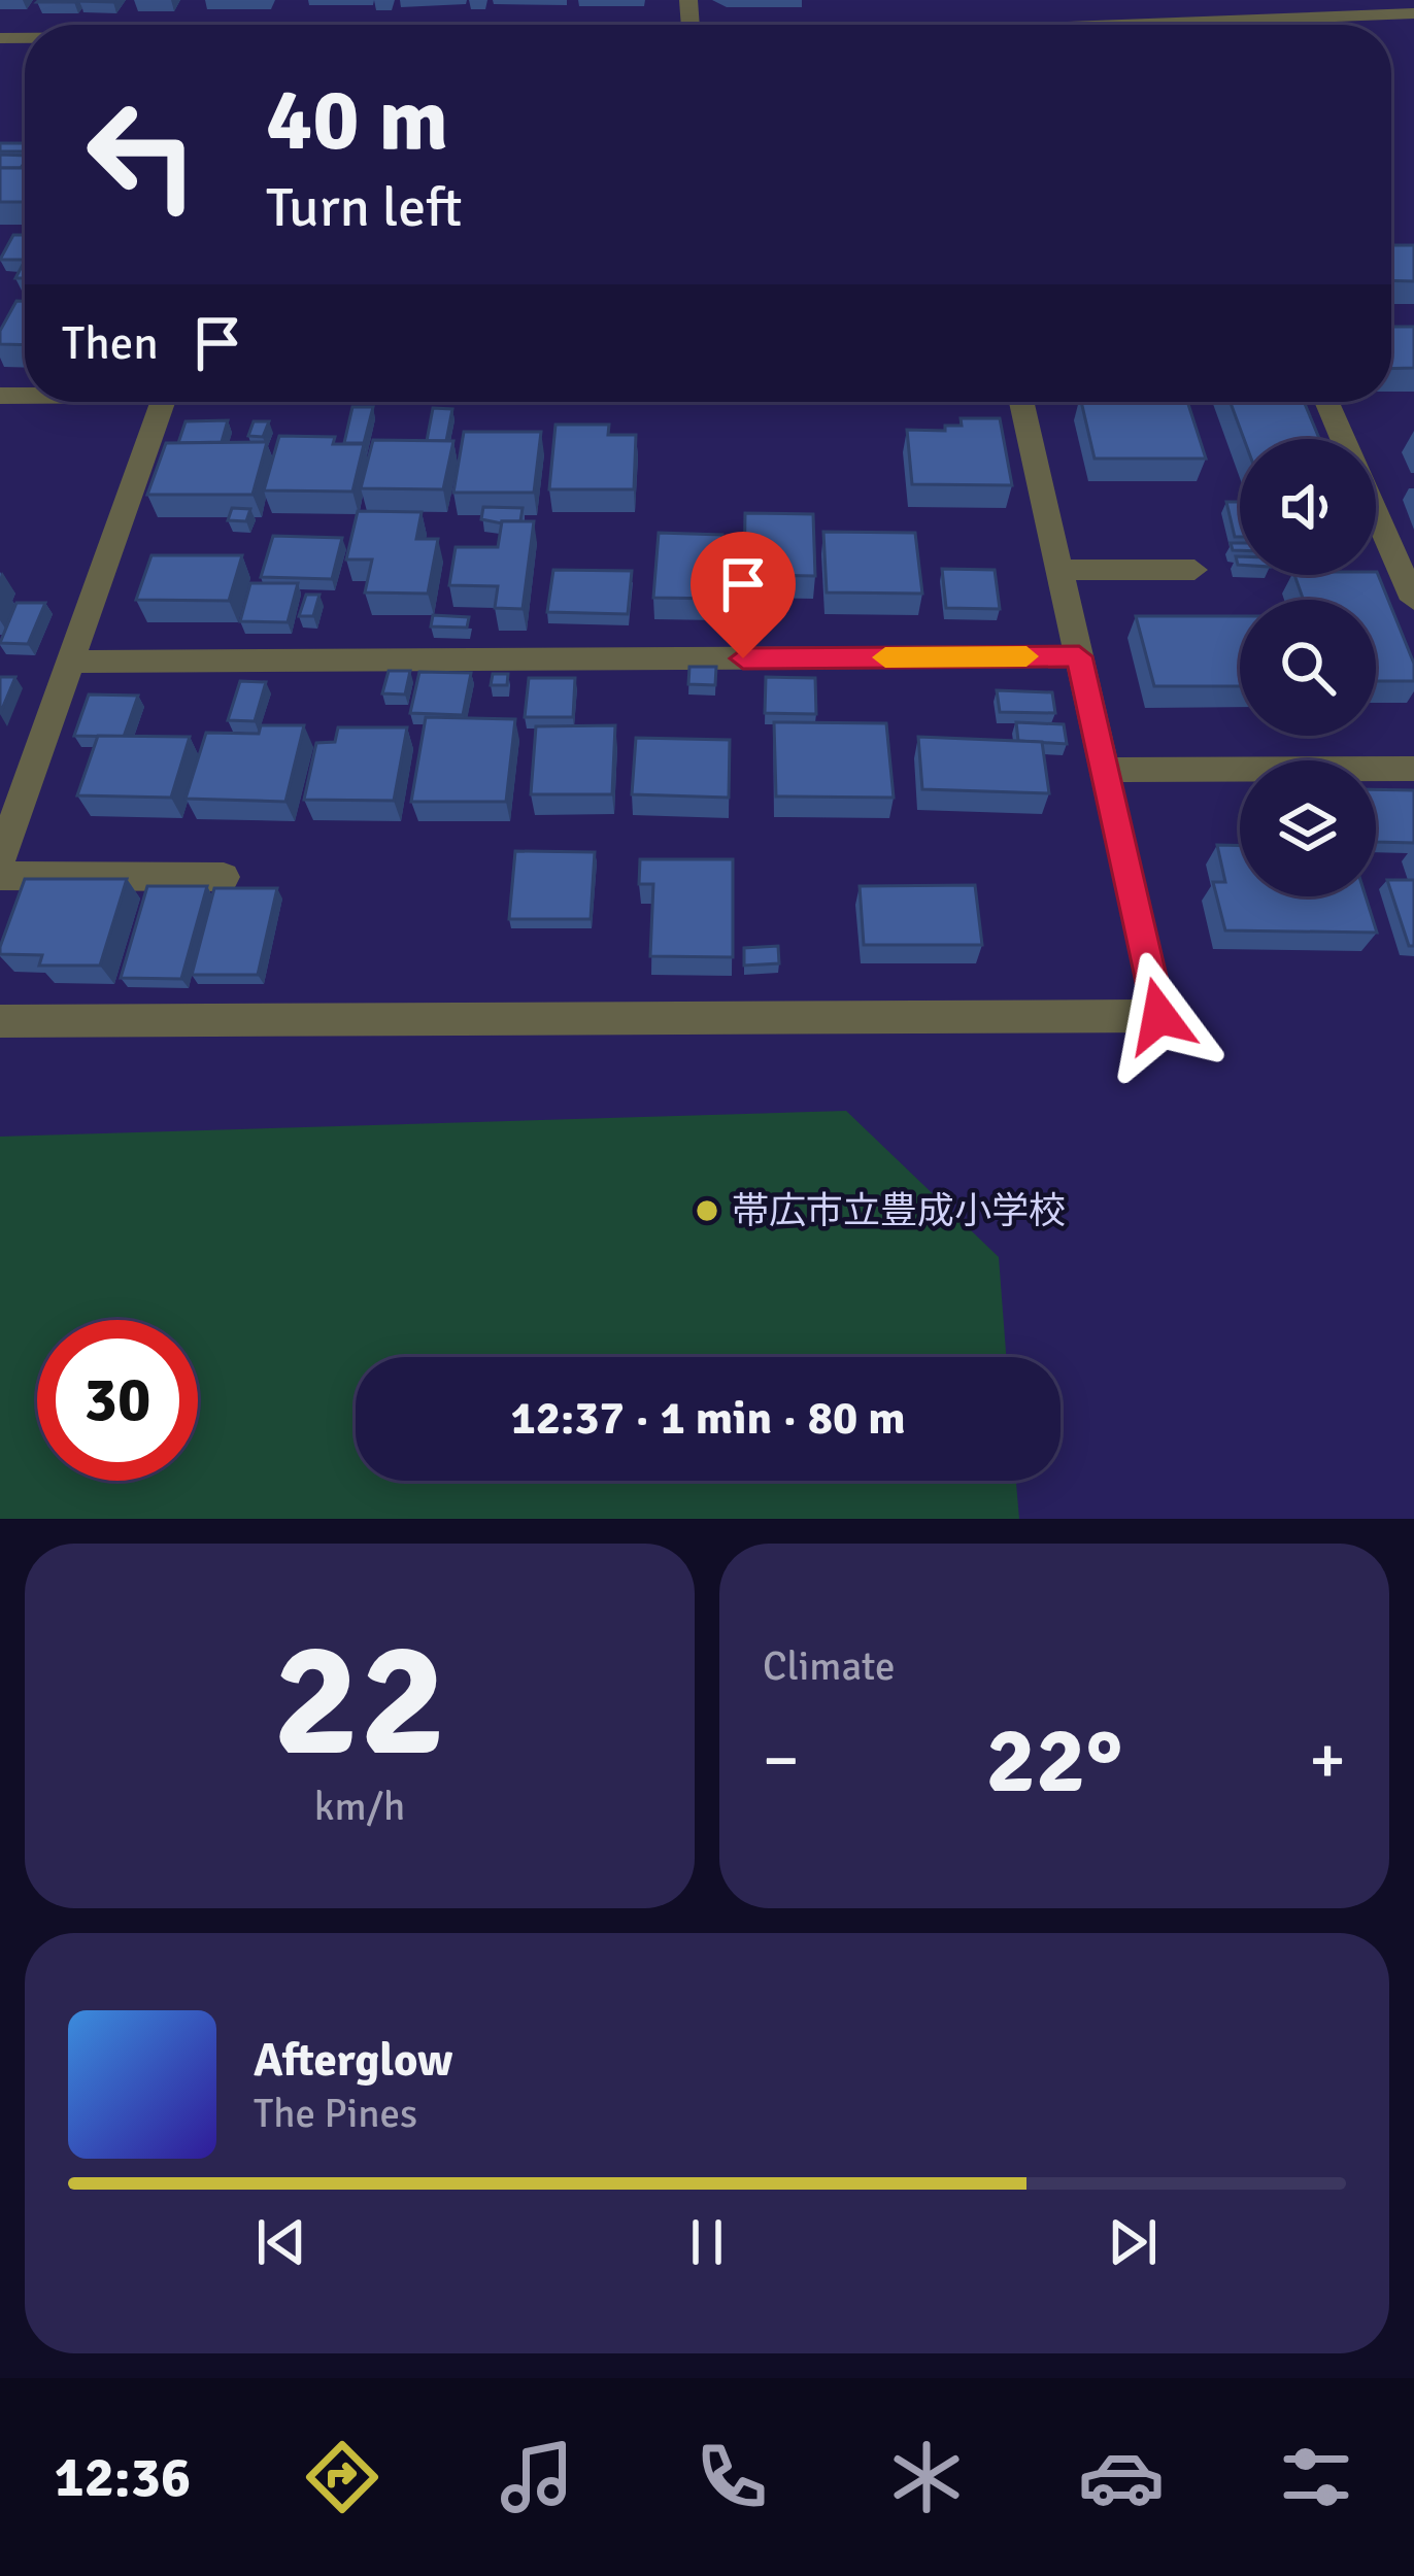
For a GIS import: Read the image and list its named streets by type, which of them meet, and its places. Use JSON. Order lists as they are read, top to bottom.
{
  "places": ["帯広市立豊成小学校"],
  "page": {
    "turn": ["40 m", "Turn left"],
    "then": "Then",
    "limit": "30",
    "trip": "12:37 · 1 min · 80 m",
    "tile": [
      ["22", "km/h"],
      "Climate"
    ],
    "heat": ["−", "22°", "+"],
    "song": ["Afterglow", "The Pines"],
    "tabs": "12:36"
  }
}
